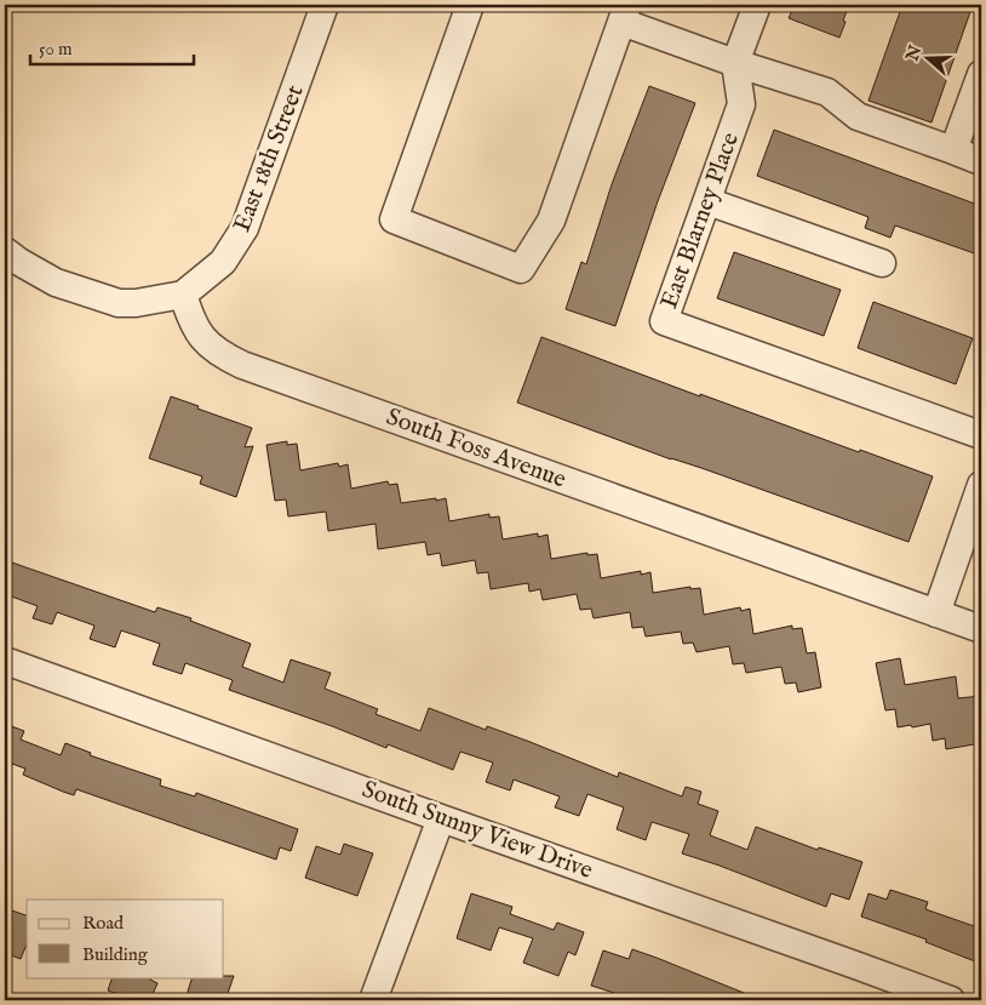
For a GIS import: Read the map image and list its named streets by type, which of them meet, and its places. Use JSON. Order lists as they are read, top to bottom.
{
  "streets": {
    "street": [
      "East 18th Street",
      "East Blarney Place",
      "South Foss Avenue",
      "South Sunny View Drive"
    ]
  },
  "crossings": [
    ["East 18th Street", "South Foss Avenue"]
  ],
  "legend": ["Road", "Building"],
  "scale_bar": "50 m",
  "north": "left"
}
